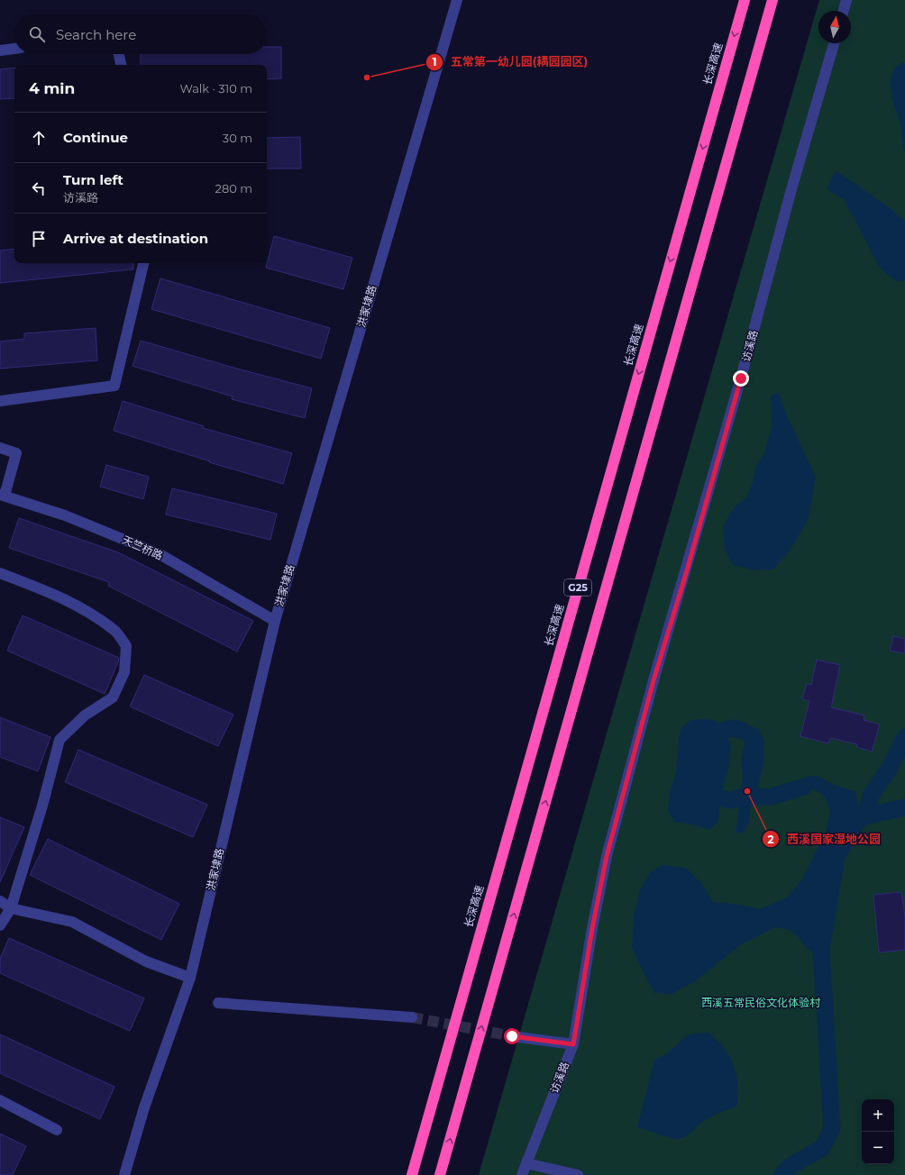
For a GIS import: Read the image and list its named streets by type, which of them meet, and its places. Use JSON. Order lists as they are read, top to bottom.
{
  "streets": {
    "highway": ["长深高速", "G25"],
    "street": ["洪家埭路", "访溪路", "天竺桥路"]
  },
  "crossings": [
    ["洪家埭路", "天竺桥路"]
  ],
  "parks": ["西溪五常民俗文化体验村"],
  "places": ["五常第一幼儿园(耦园园区)", "西溪国家湿地公园"],
  "north": "top",
  "page": {
    "search": "Search here",
    "heading": ["4 min", "Walk · 310 m"],
    "list": [
      ["Continue", "30 m"],
      ["Turn left", "访溪路", "280 m"],
      "Arrive at destination"
    ],
    "map_buttons": ["+", "−"]
  }
}
